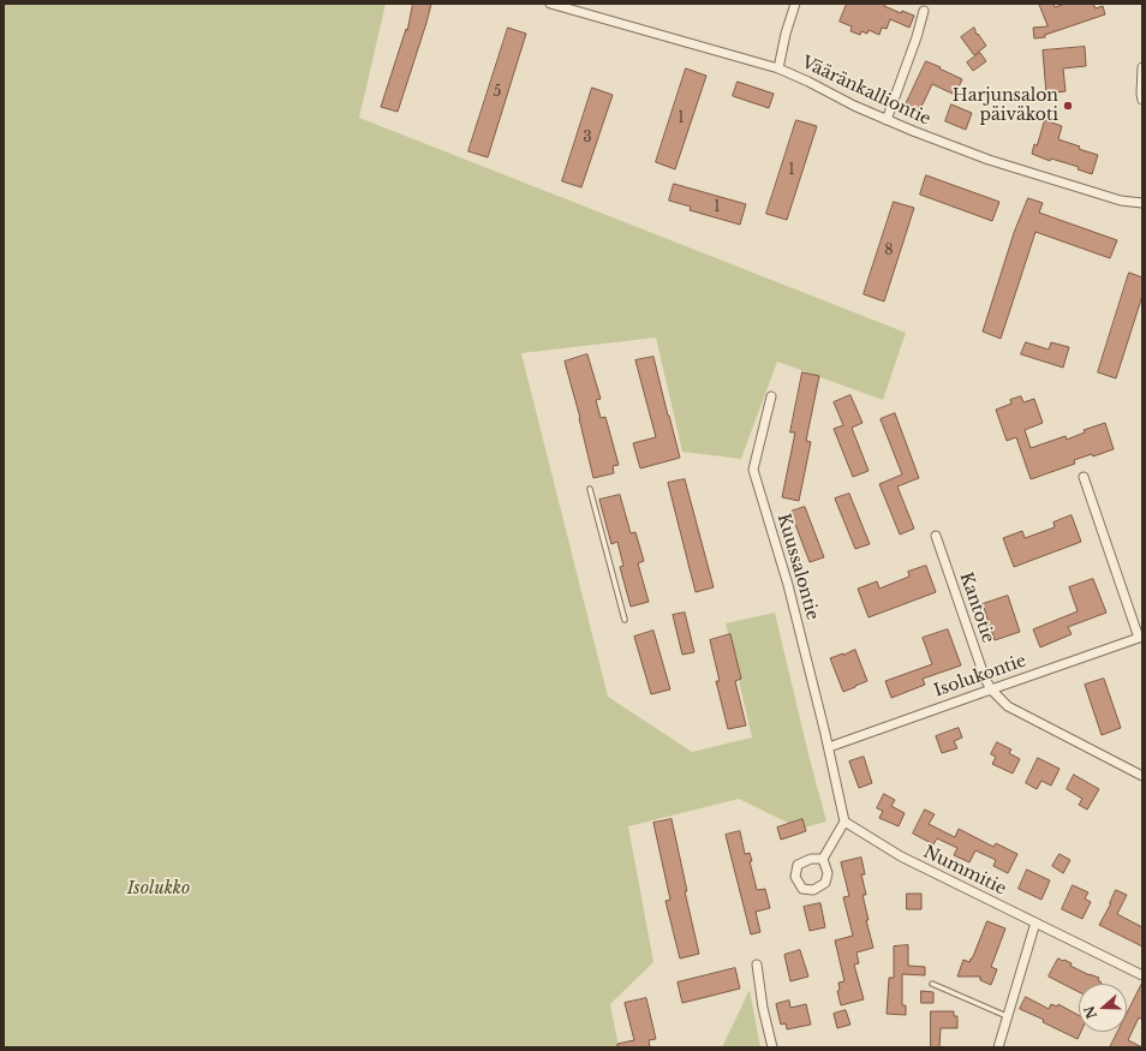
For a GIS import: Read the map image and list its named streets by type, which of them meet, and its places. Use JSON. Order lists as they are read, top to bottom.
{
  "streets": {
    "street": [
      "Vääränkalliontie",
      "Kuussalontie",
      "Kantotie",
      "Isolukontie",
      "Nummitie"
    ]
  },
  "crossings": [
    ["Kuussalontie", "Isolukontie"],
    ["Kantotie", "Isolukontie"]
  ],
  "parks": ["Isolukko"],
  "places": ["Harjunsalon päiväkoti"],
  "house_numbers": [
    "5",
    "1",
    "3",
    "1",
    "1",
    "8"
  ],
  "north": "left"
}
